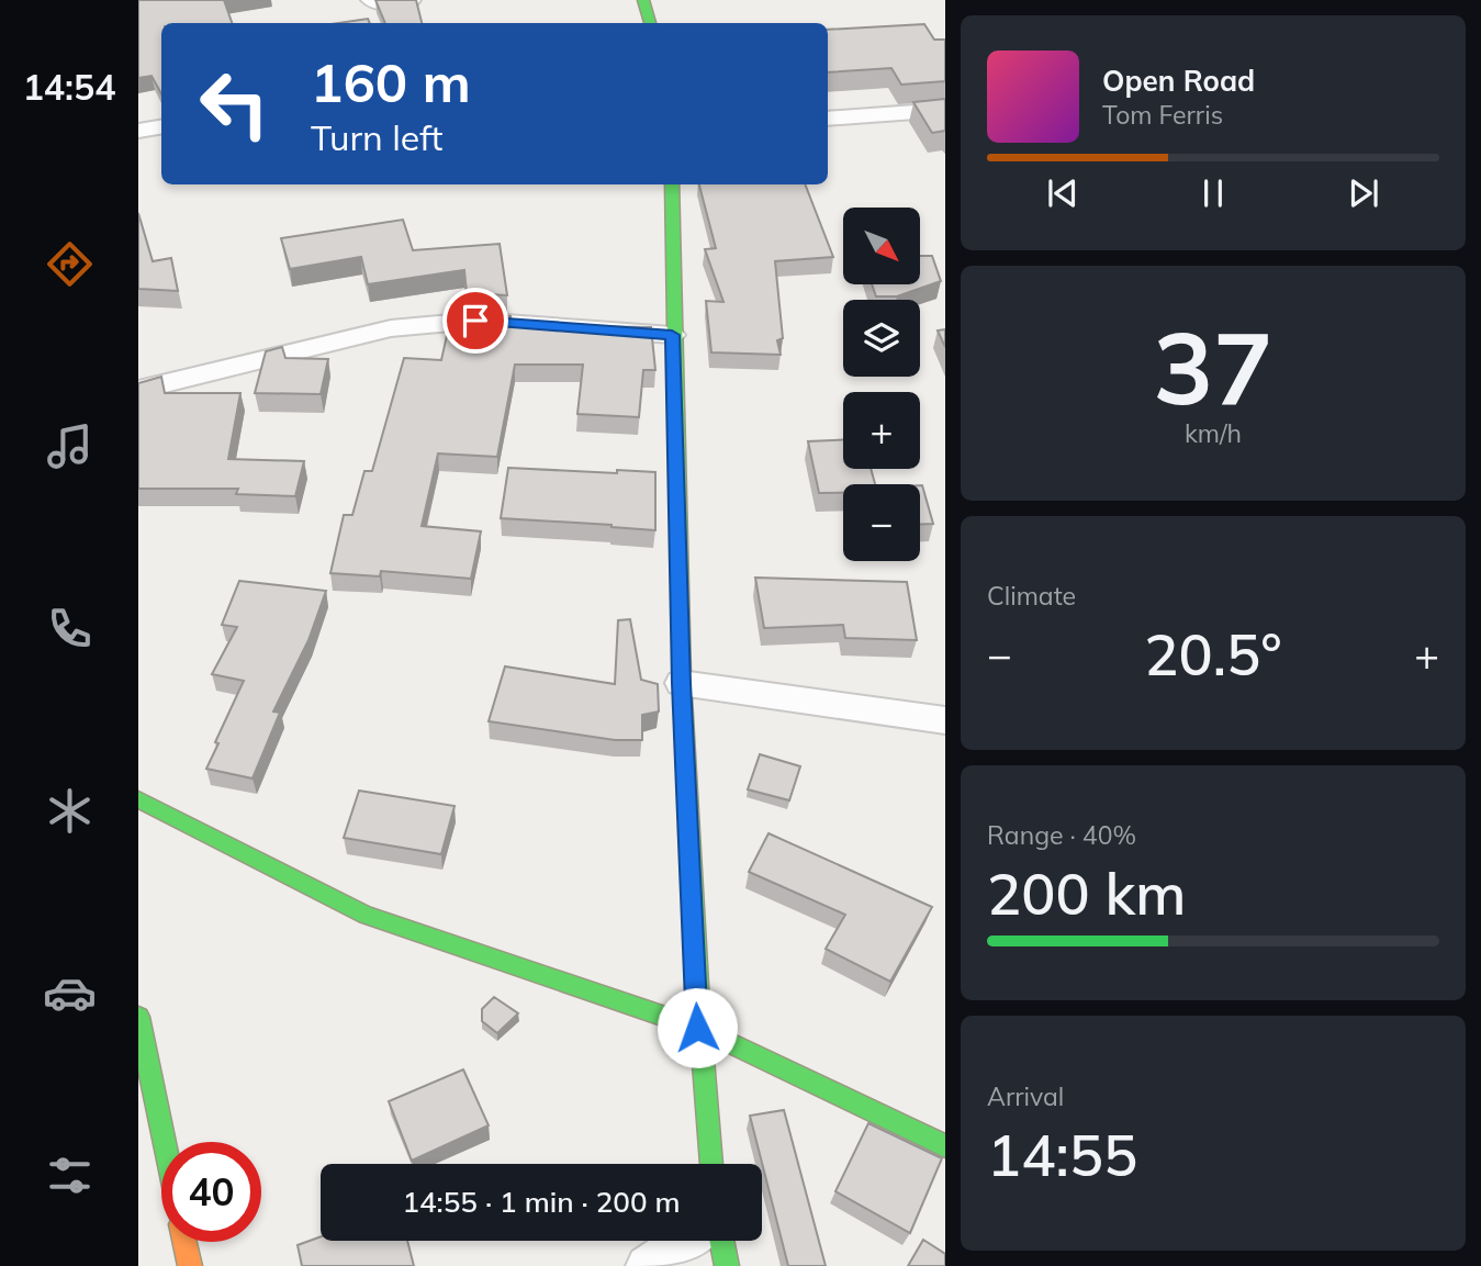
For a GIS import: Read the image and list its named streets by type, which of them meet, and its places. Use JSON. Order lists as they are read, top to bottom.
{
  "north": "bottom right",
  "page": {
    "tabs": "14:54",
    "turn": ["160 m", "Turn left"],
    "song": ["Open Road", "Tom Ferris"],
    "map_buttons": ["+", "−"],
    "tile": [
      ["37", "km/h"],
      "Climate",
      ["Range · 40%", "200 km"],
      ["Arrival", "14:55"]
    ],
    "heat": ["−", "20.5°", "+"],
    "limit": "40",
    "trip": "14:55 · 1 min · 200 m"
  }
}
